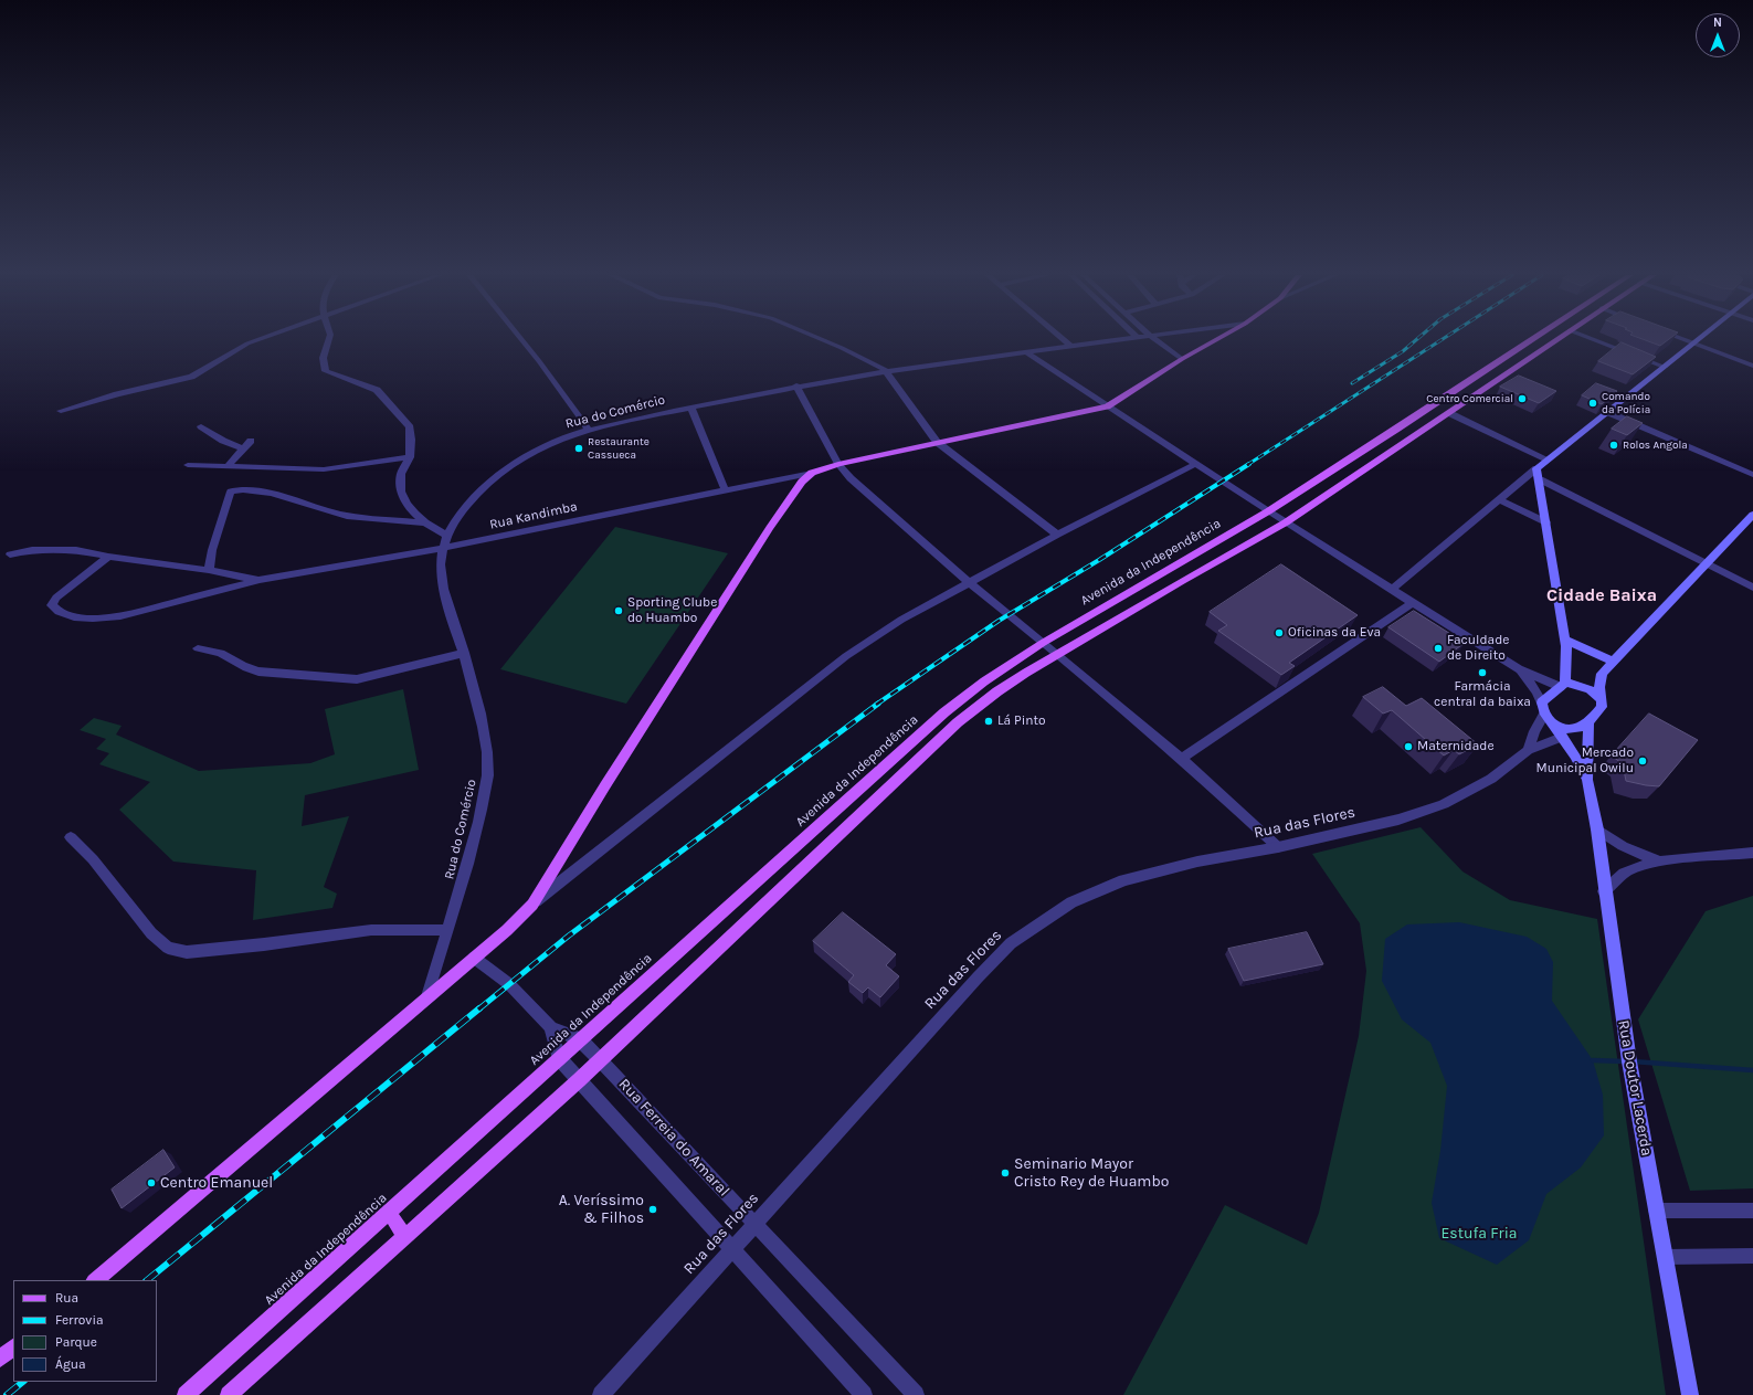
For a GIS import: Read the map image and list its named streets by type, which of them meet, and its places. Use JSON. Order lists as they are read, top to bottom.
{
  "streets": {
    "main road": ["Avenida da Independência", "Rua Doutor Lacerda"],
    "street": [
      "Rua do Comércio",
      "Rua Kandimba",
      "Rua das Flores",
      "Rua Ferreia do Amaral"
    ]
  },
  "crossings": [
    ["Rua do Comércio", "Rua Kandimba"],
    ["Avenida da Independência", "Rua Ferreia do Amaral"],
    ["Rua das Flores", "Rua Doutor Lacerda"],
    ["Rua das Flores", "Rua Ferreia do Amaral"]
  ],
  "districts": ["Cidade Baixa"],
  "parks": ["Estufa Fria"],
  "places": [
    "Centro Comercial",
    "Comando da Polícia",
    "Rolos Angola",
    "Restaurante Cassueca",
    "Sporting Clube do Huambo",
    "Oficinas da Eva",
    "Faculdade de Direito",
    "Farmácia central da baixa",
    "Lá Pinto",
    "Maternidade",
    "Mercado Municipal Owilu",
    "Seminario Mayor Cristo Rey de Huambo",
    "Centro Emanuel",
    "A. Veríssimo & Filhos"
  ],
  "legend": [
    "Rua",
    "Ferrovia",
    "Parque",
    "Água"
  ],
  "north": "top"
}
